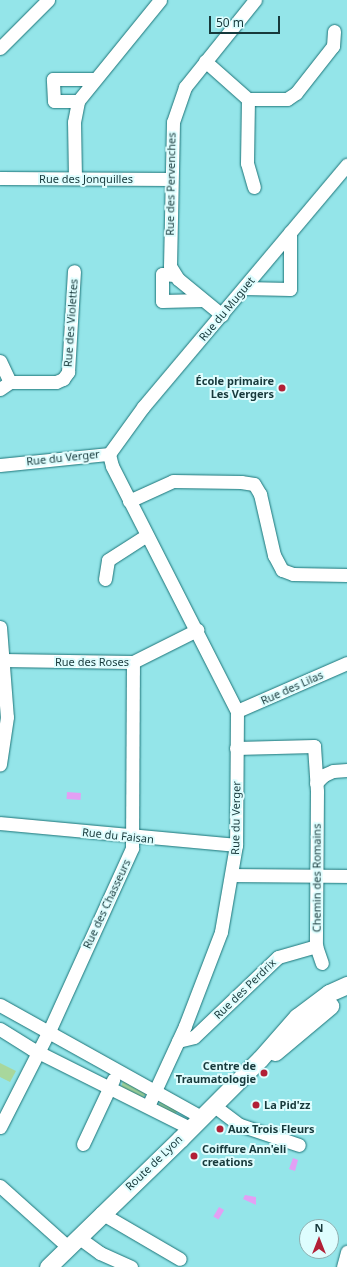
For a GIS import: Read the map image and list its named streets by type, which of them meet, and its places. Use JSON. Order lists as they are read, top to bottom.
{
  "streets": {
    "main road": ["Route de Lyon"],
    "street": [
      "Rue des Jonquilles",
      "Rue des Pervenches",
      "Rue du Muguet",
      "Rue des Violettes",
      "Rue du Verger",
      "Rue des Roses",
      "Rue des Lilas",
      "Rue du Faisan",
      "Chemin des Romains",
      "Rue des Chasseurs",
      "Rue des Perdrix"
    ]
  },
  "crossings": [
    ["Rue des Jonquilles", "Rue des Pervenches"],
    ["Rue du Muguet", "Rue du Verger"],
    ["Rue du Verger", "Rue des Roses"],
    ["Rue du Verger", "Rue des Lilas"],
    ["Rue du Verger", "Rue du Faisan"],
    ["Rue du Verger", "Chemin des Romains"],
    ["Rue du Verger", "Rue des Perdrix"],
    ["Rue des Roses", "Rue des Chasseurs"],
    ["Rue du Faisan", "Rue des Chasseurs"],
    ["Chemin des Romains", "Rue des Perdrix"]
  ],
  "places": [
    "École primaire Les Vergers",
    "Centre de Traumatologie",
    "La Pid'zz",
    "Aux Trois Fleurs",
    "Coiffure Ann'eli creations"
  ],
  "scale_bar": "50 m",
  "north": "top"
}
